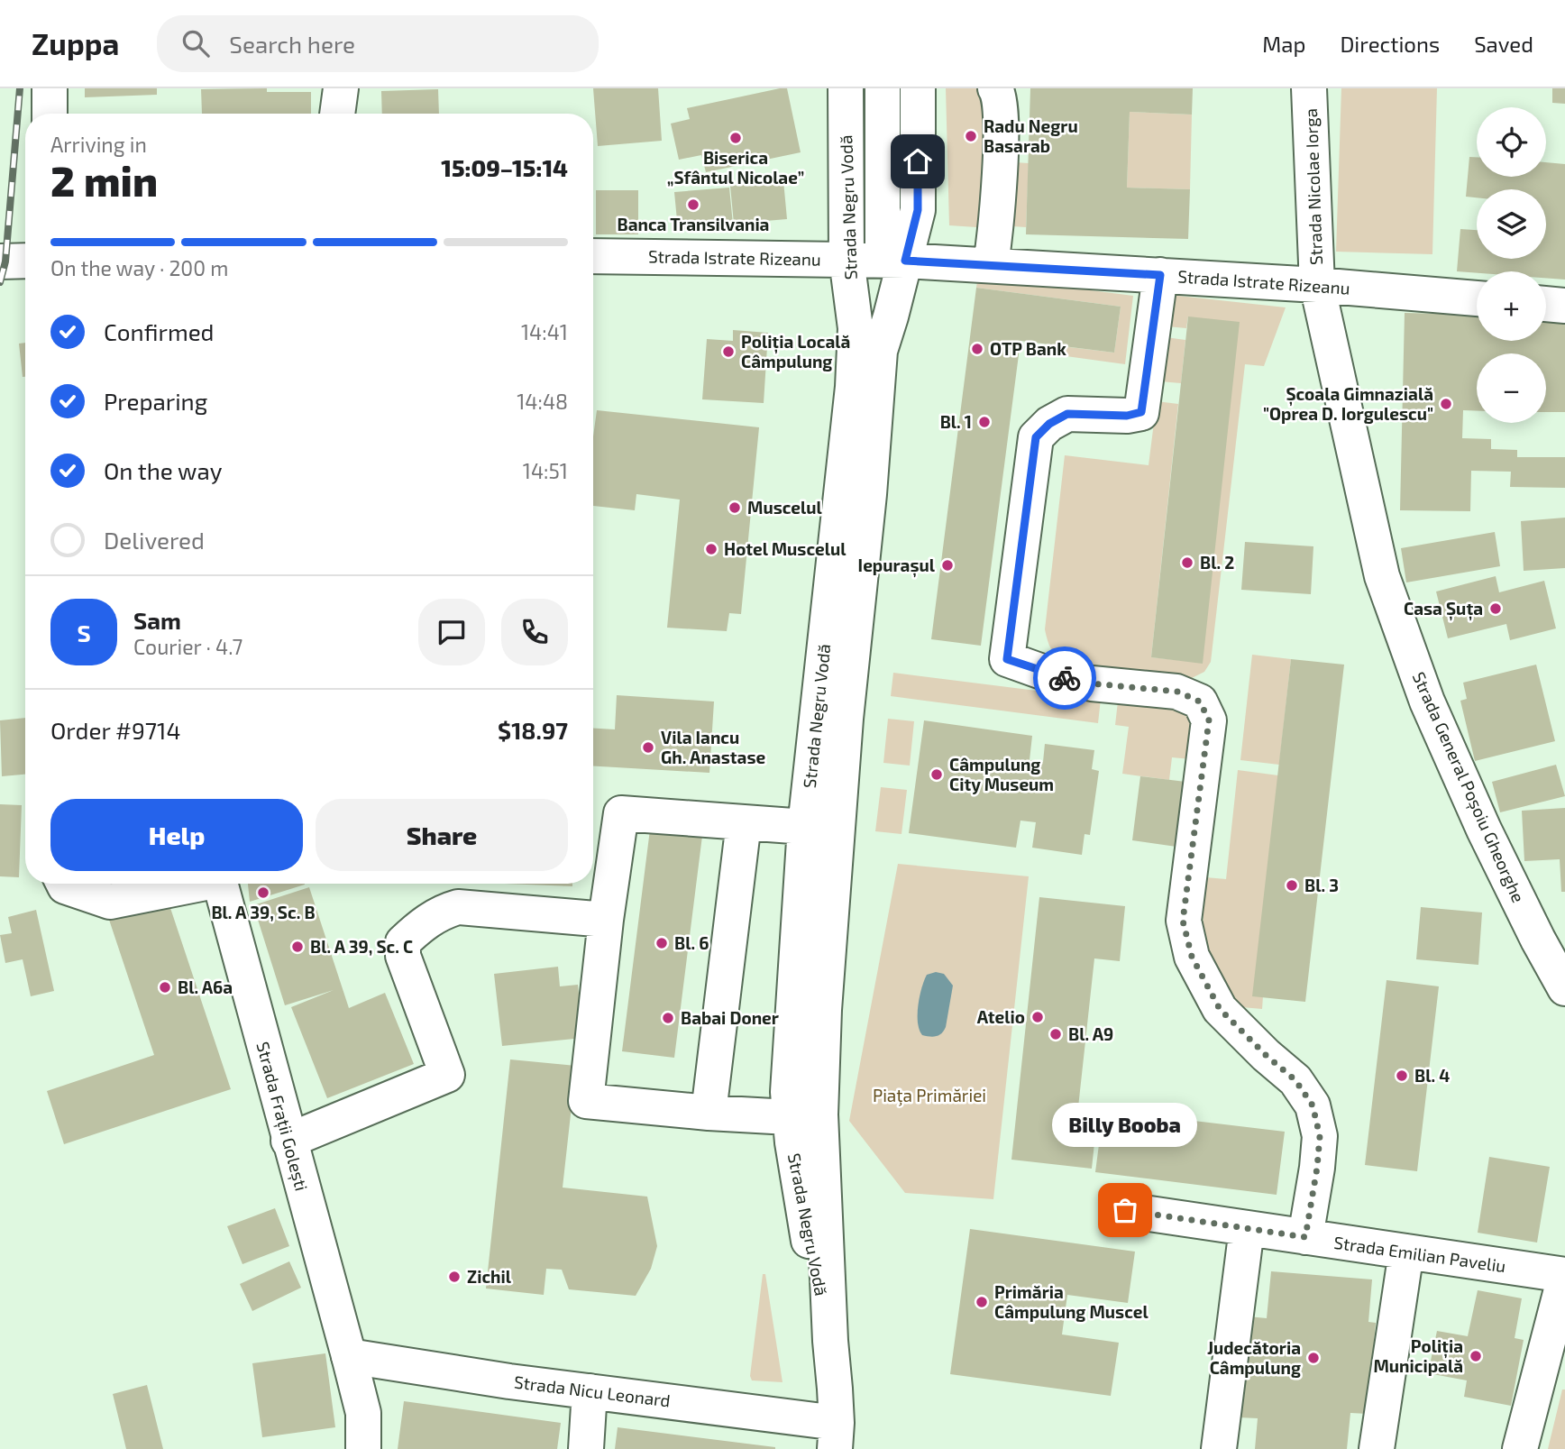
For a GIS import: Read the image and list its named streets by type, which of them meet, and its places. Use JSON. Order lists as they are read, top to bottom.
{
  "streets": {
    "street": [
      "Strada Nicolae Iorga",
      "Strada Negru Vodă",
      "Strada Istrate Rizeanu",
      "Strada General Poșoiu Gheorghe",
      "Strada Frații Golești",
      "Strada Emilian Paveliu",
      "Strada Nicu Leonard"
    ]
  },
  "crossings": [
    ["Strada Nicolae Iorga", "Strada Istrate Rizeanu"],
    ["Strada Nicolae Iorga", "Strada General Poșoiu Gheorghe"],
    ["Strada Negru Vodă", "Strada Istrate Rizeanu"],
    ["Strada Negru Vodă", "Strada Nicu Leonard"],
    ["Strada Istrate Rizeanu", "Strada General Poșoiu Gheorghe"],
    ["Strada Frații Golești", "Strada Nicu Leonard"]
  ],
  "parks": ["Piaţa Primăriei"],
  "places": [
    "Radu Negru Basarab",
    "Biserica „Sfântul Nicolae”",
    "Banca Transilvania",
    "OTP Bank",
    "Poliția Locală Câmpulung",
    "Școala Gimnazială \"Oprea D. Iorgulescu\"",
    "Bl. 1",
    "Muscelul",
    "Hotel Muscelul",
    "Bl. 2",
    "Iepurașul",
    "Casa Șuța",
    "Vila Iancu Gh. Anastase",
    "Câmpulung City Museum",
    "Bl. 3",
    "Bl. A 39, Sc. B",
    "Bl. 6",
    "Bl. A 39, Sc. C",
    "Bl. A6a",
    "Atelio",
    "Babai Doner",
    "Bl. A9",
    "Bl. 4",
    "Billy Booba",
    "Zichil",
    "Primăria Câmpulung Muscel",
    "Poliția Municipală",
    "Judecătoria Câmpulung"
  ],
  "page": {
    "header": "Zuppa",
    "search": "Search here",
    "nav": ["Map", "Directions", "Saved"],
    "map_buttons": ["+", "−"],
    "heading": ["2 min", "Arriving in", "15:09–15:14"],
    "panel": [
      "Sam",
      "Courier · 4.7",
      "Order #9714",
      "$18.97"
    ],
    "bar": "On the way · 200 m",
    "list": [
      ["Confirmed", "14:41"],
      ["Preparing", "14:48"],
      ["On the way", "14:51"],
      "Delivered"
    ],
    "round": "S",
    "buttons": ["Help", "Share"],
    "bubble": "Billy Booba"
  }
}
